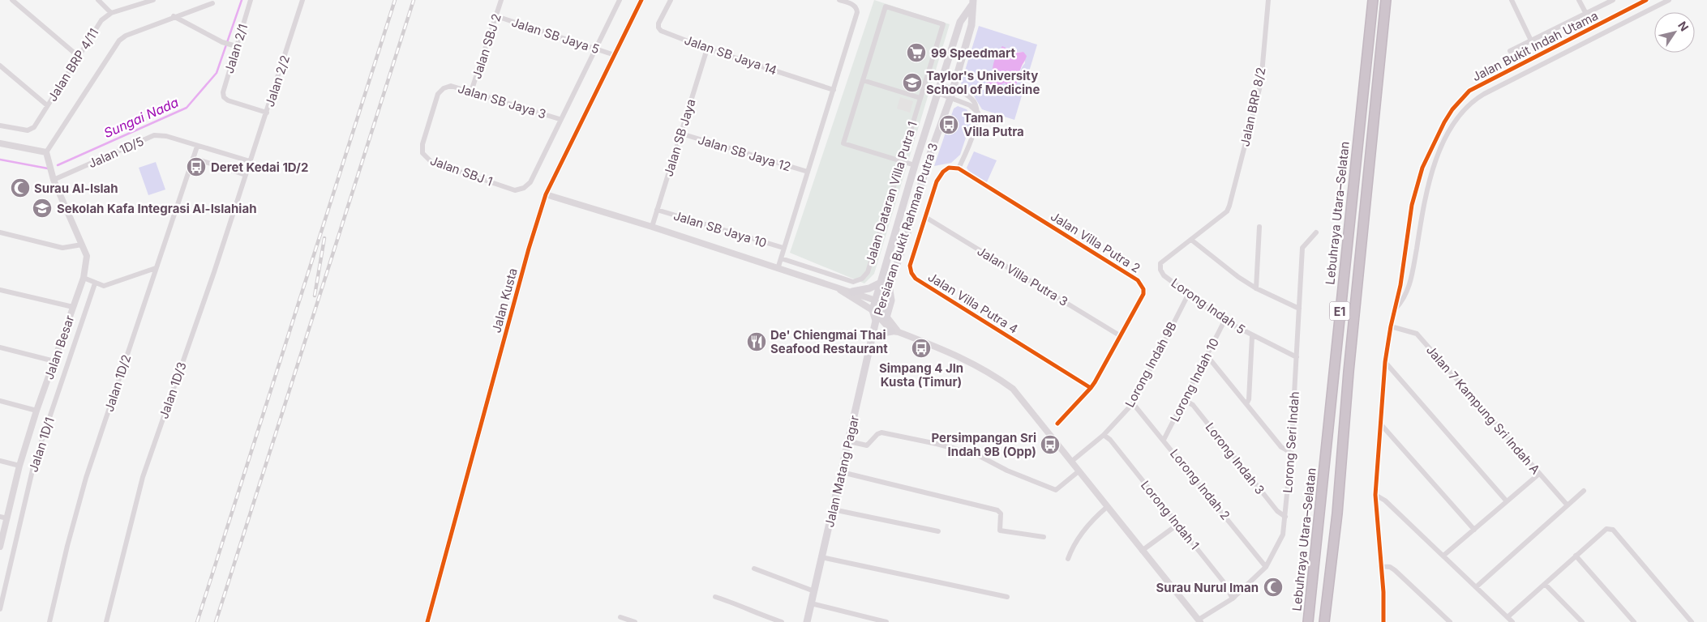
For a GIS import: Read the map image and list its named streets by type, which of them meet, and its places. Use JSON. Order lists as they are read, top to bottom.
{
  "streets": {
    "highway": ["Lebuhraya Utara–Selatan", "E1"],
    "main road": ["Persiaran Bukit Rahman Putra 3", "Jalan Matang Pagar"],
    "street": [
      "Jalan SB Jaya 5",
      "Jalan SBJ 2",
      "Jalan Bukit Indah Utama",
      "Jalan 2/1",
      "Jalan SB Jaya 14",
      "Jalan BRP 4/11",
      "Jalan 2/2",
      "Jalan SB Jaya 3",
      "Jalan BRP 8/2",
      "Jalan SB Jaya",
      "Jalan 1D/5",
      "Jalan SB Jaya 12",
      "Jalan SBJ 1",
      "Jalan Dataran Villa Putra 1",
      "Jalan SB Jaya 10",
      "Jalan Villa Putra 2",
      "Jalan Villa Putra 3",
      "Jalan Kusta",
      "Jalan Villa Putra 4",
      "Lorong Indah 5",
      "Jalan Besar",
      "Lorong Indah 9B",
      "Lorong Indah 10",
      "Jalan 1D/2",
      "Jalan 1D/3",
      "Jalan 7 Kampung Sri Indah A",
      "Lorong Seri Indah",
      "Jalan 1D/1",
      "Lorong Indah 3",
      "Lorong Indah 2",
      "Lorong Indah 1"
    ]
  },
  "crossings": [
    ["Jalan SB Jaya 5", "Jalan SBJ 2"],
    ["Jalan SB Jaya 5", "Jalan Kusta"],
    ["Jalan SBJ 2", "Jalan SB Jaya 3"],
    ["Jalan 2/1", "Jalan 2/2"],
    ["Jalan SB Jaya 14", "Jalan SB Jaya"],
    ["Jalan 2/2", "Jalan 1D/5"],
    ["Jalan 2/2", "Jalan 1D/3"],
    ["Jalan SB Jaya 3", "Jalan SBJ 1"],
    ["Jalan BRP 8/2", "Lorong Indah 5"],
    ["Jalan SB Jaya", "Jalan SB Jaya 12"],
    ["Jalan SB Jaya", "Jalan SB Jaya 10"],
    ["Jalan 1D/5", "Jalan Besar"],
    ["Jalan 1D/5", "Jalan 1D/2"],
    ["Jalan 1D/5", "Jalan 1D/3"],
    ["Persiaran Bukit Rahman Putra 3", "Jalan Matang Pagar"],
    ["Jalan Villa Putra 2", "Jalan Villa Putra 3"],
    ["Jalan Villa Putra 2", "Jalan Villa Putra 4"],
    ["Jalan Villa Putra 3", "Jalan Villa Putra 4"],
    ["Lorong Indah 5", "Lorong Indah 9B"],
    ["Lorong Indah 5", "Lorong Indah 10"],
    ["Lorong Indah 5", "Lorong Seri Indah"],
    ["Lorong Indah 9B", "Lorong Indah 2"],
    ["Lorong Indah 9B", "Lorong Indah 1"],
    ["Lorong Indah 10", "Lorong Indah 3"],
    ["Lorong Indah 10", "Lorong Indah 2"],
    ["Lorong Seri Indah", "Lorong Indah 3"],
    ["Lorong Seri Indah", "Lorong Indah 2"],
    ["Lorong Seri Indah", "Lorong Indah 1"]
  ],
  "water": ["Sungai Nada"],
  "places": {
    "supermarket": ["99 Speedmart"],
    "school or university": ["Taylor's University School of Medicine", "Sekolah Kafa Integrasi Al-Islahiah"],
    "bus stop": [
      "Taman Villa Putra",
      "Deret Kedai 1D/2",
      "Simpang 4 Jln Kusta (Timur)",
      "Persimpangan Sri Indah 9B (Opp)"
    ],
    "mosque": ["Surau Al-Islah", "Surau Nurul Iman"],
    "restaurant": ["De' Chiengmai Thai Seafood Restaurant"]
  },
  "north": "top right"
}
